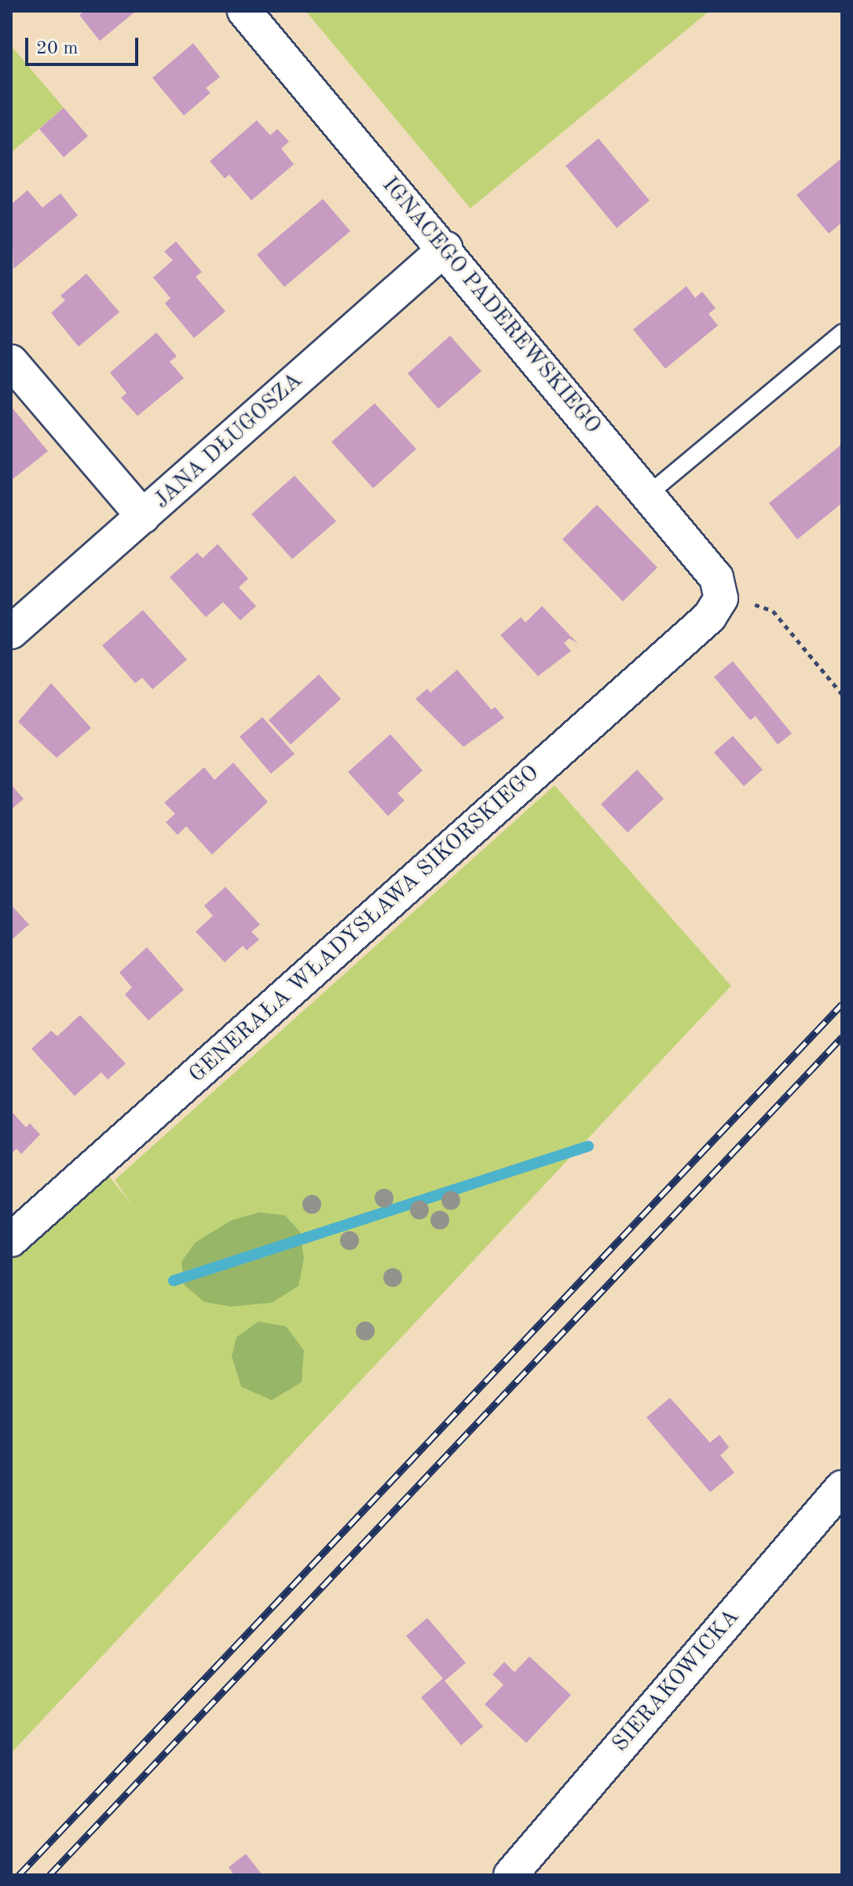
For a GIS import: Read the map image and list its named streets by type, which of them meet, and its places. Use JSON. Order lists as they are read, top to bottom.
{
  "streets": {
    "street": [
      "IGNACEGO PADEREWSKIEGO",
      "JANA DŁUGOSZA",
      "GENERAŁA WŁADYSŁAWA SIKORSKIEGO",
      "SIERAKOWICKA"
    ]
  },
  "crossings": [
    ["IGNACEGO PADEREWSKIEGO", "JANA DŁUGOSZA"],
    ["IGNACEGO PADEREWSKIEGO", "GENERAŁA WŁADYSŁAWA SIKORSKIEGO"]
  ],
  "scale_bar": "20 m"
}
